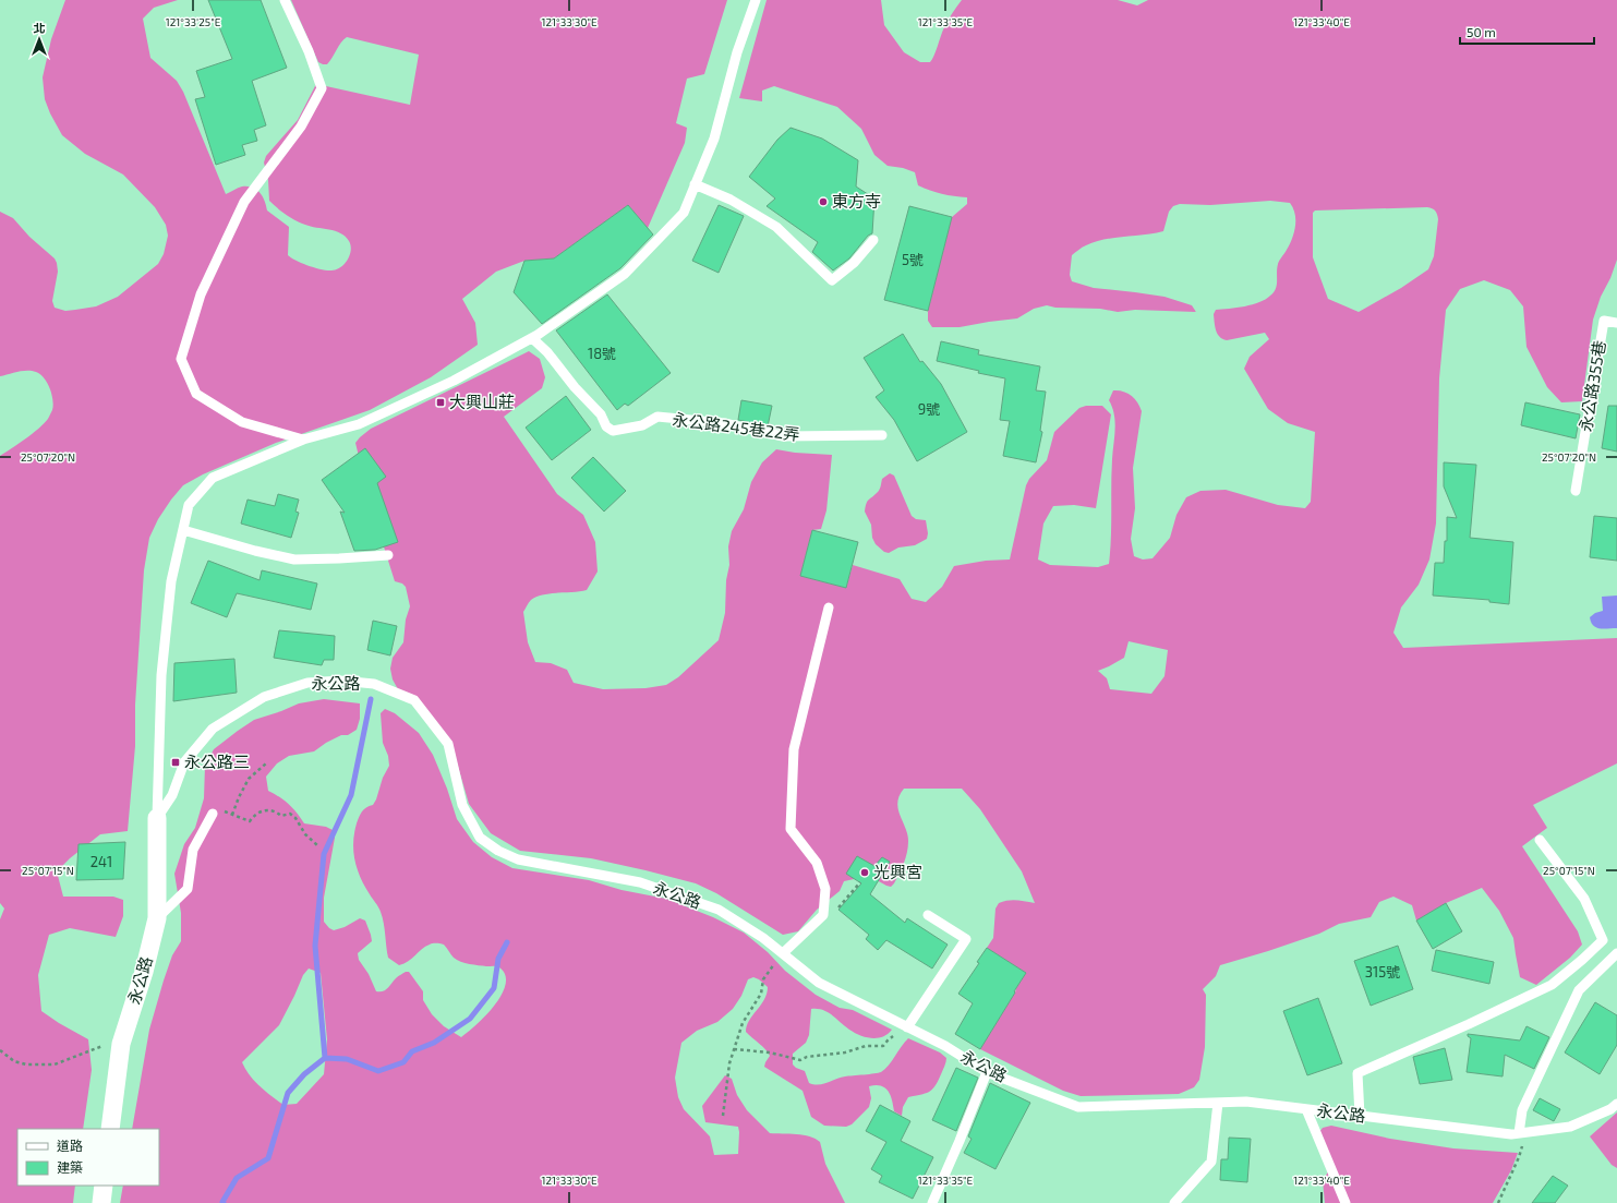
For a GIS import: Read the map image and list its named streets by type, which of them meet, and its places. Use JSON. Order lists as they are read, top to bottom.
{
  "streets": {
    "street": ["永公路"],
    "lane": ["永公路355巷", "永公路245巷22弄"]
  },
  "places": {
    "other": ["東方寺", "光興宮"],
    "transit": ["大興山莊", "永公路三"]
  },
  "house_numbers": [
    "5號",
    "18號",
    "9號",
    "241",
    "315號"
  ],
  "legend": ["道路", "建築"],
  "scale_bar": "50 m",
  "north": "top",
  "coordinates": [
    "121°33'25\"E",
    "121°33'30\"E",
    "121°33'35\"E",
    "121°33'40\"E",
    "25°07'20\"N",
    "25°07'15\"N"
  ]
}
